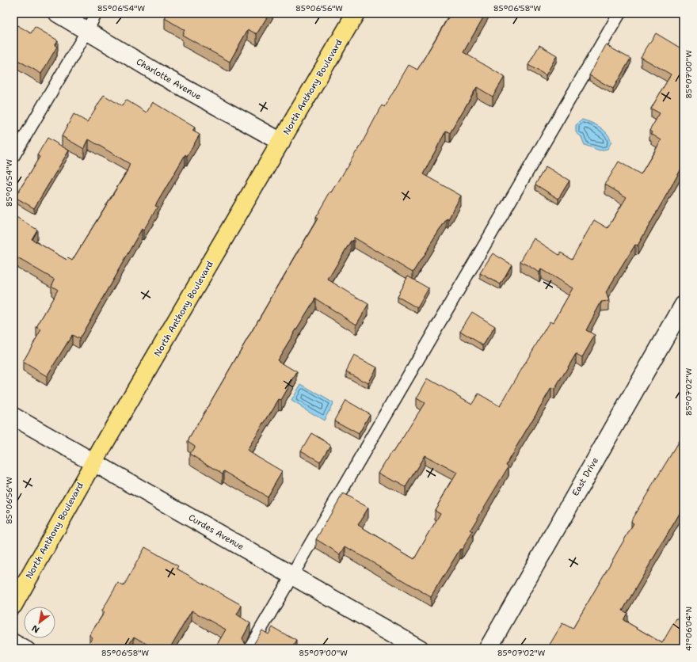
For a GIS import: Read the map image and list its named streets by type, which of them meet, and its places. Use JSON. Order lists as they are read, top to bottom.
{
  "streets": {
    "main road": ["North Anthony Boulevard"],
    "street": ["Charlotte Avenue", "East Drive", "Curdes Avenue"]
  },
  "crossings": [
    ["Charlotte Avenue", "North Anthony Boulevard"],
    ["North Anthony Boulevard", "Curdes Avenue"]
  ],
  "north": "bottom left",
  "coordinates": [
    "85°06'54\"W",
    "85°06'56\"W",
    "85°06'58\"W",
    "85°07'00\"W",
    "85°07'02\"W",
    "41°06'04\"N"
  ]
}
